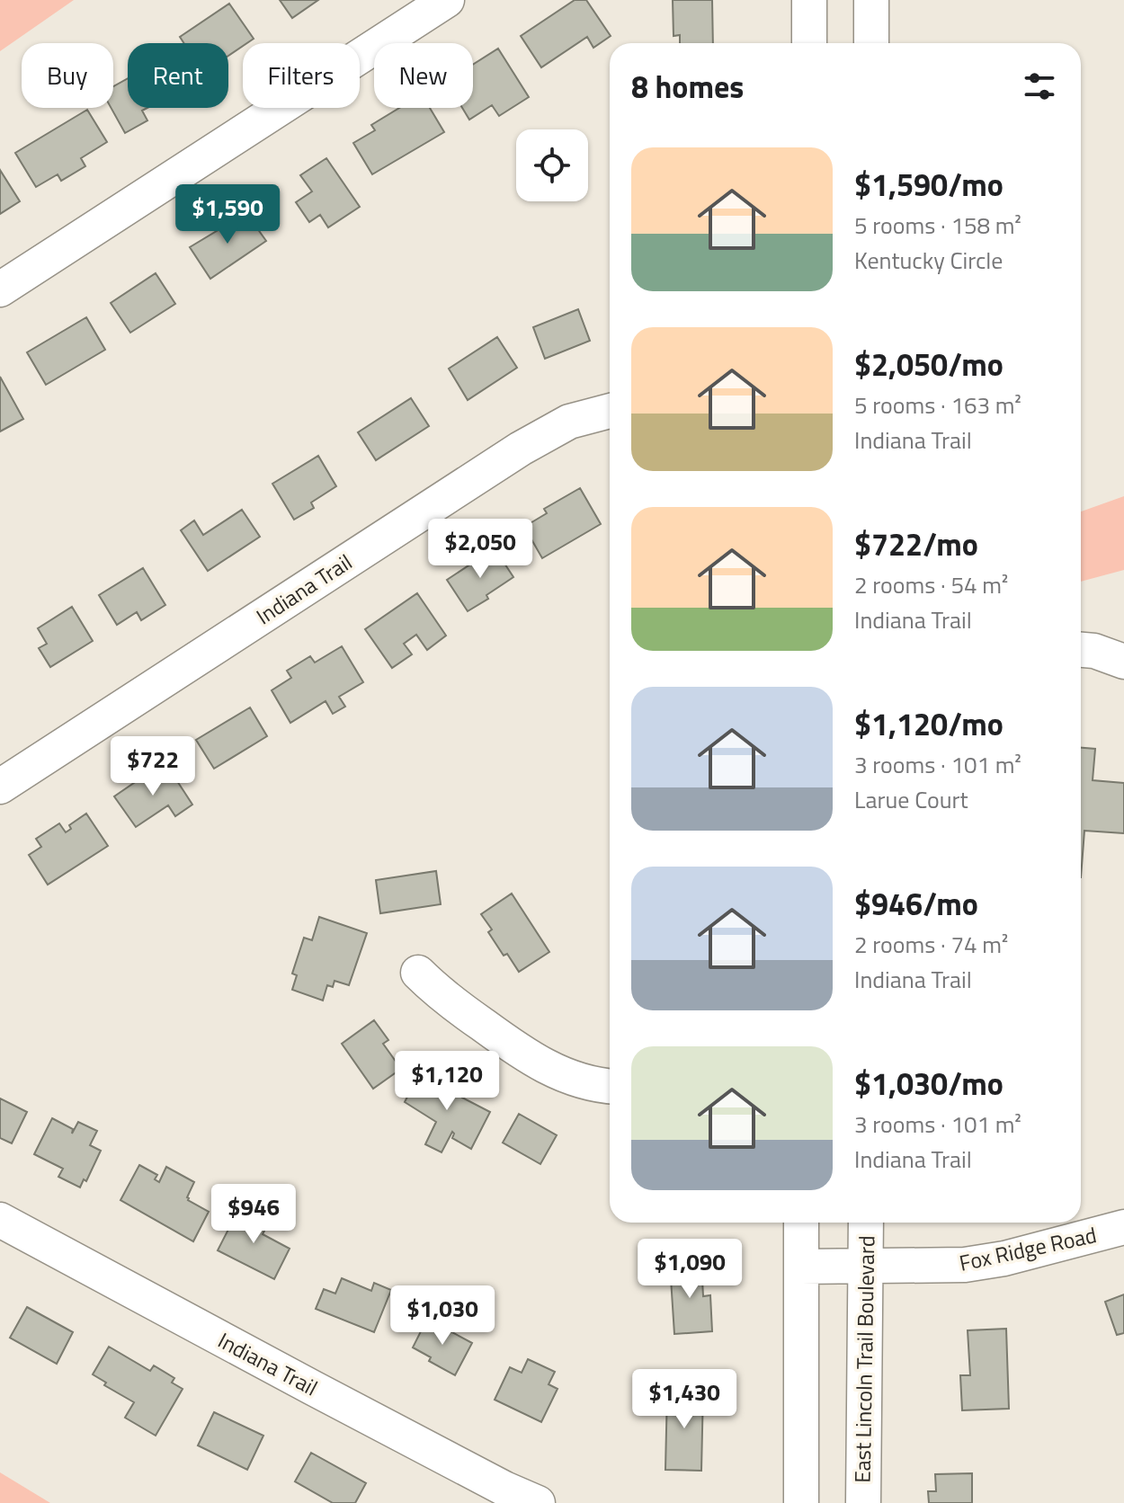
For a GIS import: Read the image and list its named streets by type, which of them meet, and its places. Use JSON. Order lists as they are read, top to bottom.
{
  "streets": {
    "street": ["Indiana Trail", "Fox Ridge Road", "East Lincoln Trail Boulevard"]
  },
  "crossings": [
    ["Fox Ridge Road", "East Lincoln Trail Boulevard"]
  ],
  "page": {
    "chip": [
      "Buy",
      "Rent",
      "Filters",
      "New"
    ],
    "heading": "8 homes",
    "list": [
      {
        "name": "$1,590/mo",
        "note": "5 rooms · 158 m² · Kentucky Circle"
      },
      {
        "name": "$2,050/mo",
        "note": "5 rooms · 163 m² · Indiana Trail"
      },
      {
        "name": "$722/mo",
        "note": "2 rooms · 54 m² · Indiana Trail"
      },
      {
        "name": "$1,120/mo",
        "note": "3 rooms · 101 m² · Larue Court"
      },
      {
        "name": "$946/mo",
        "note": "2 rooms · 74 m² · Indiana Trail"
      },
      {
        "name": "$1,030/mo",
        "note": "3 rooms · 101 m² · Indiana Trail"
      }
    ],
    "price": [
      "$1,590",
      "$2,050",
      "$722",
      "$1,120",
      "$946",
      "$1,090",
      "$1,030",
      "$1,430"
    ]
  }
}
